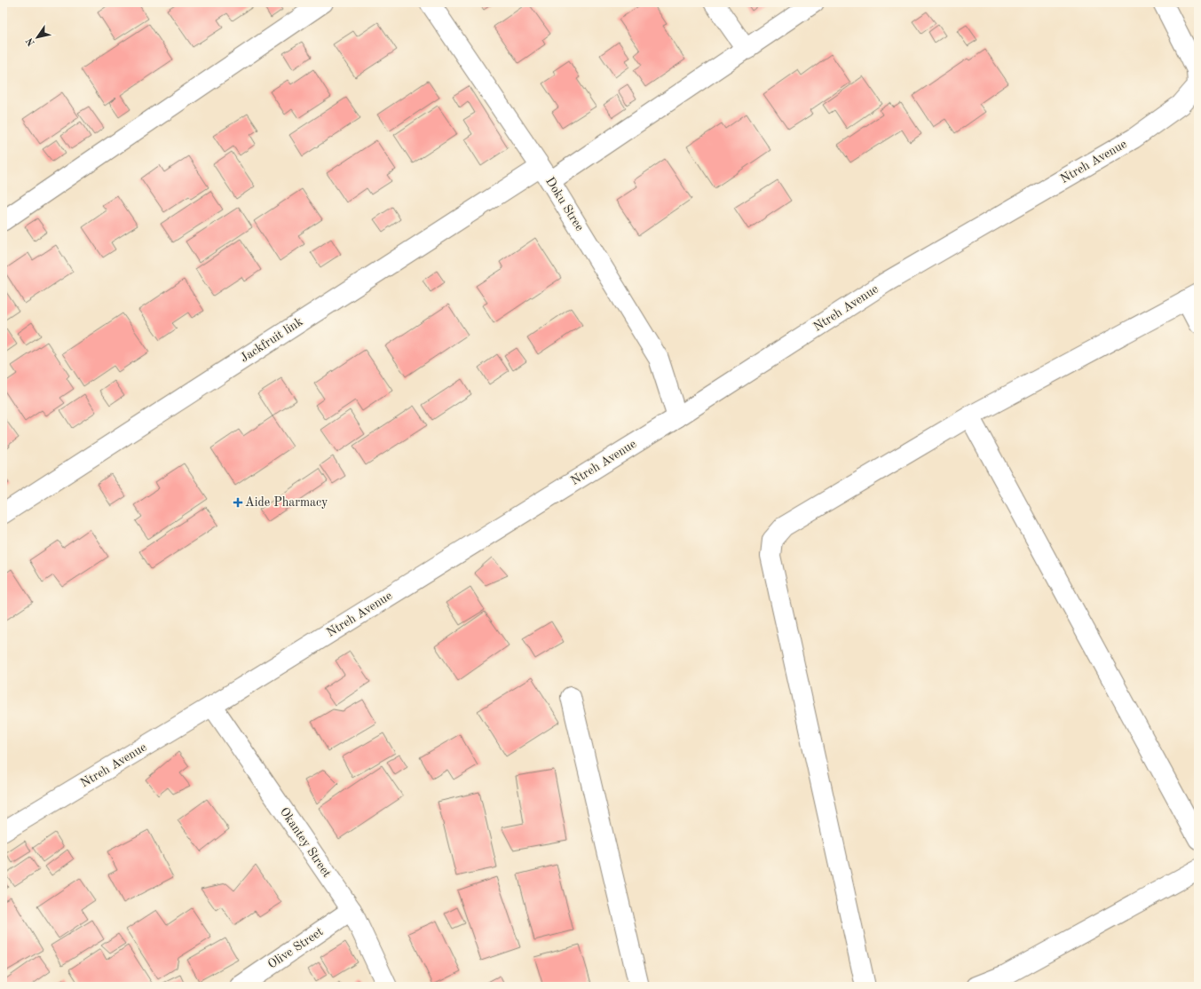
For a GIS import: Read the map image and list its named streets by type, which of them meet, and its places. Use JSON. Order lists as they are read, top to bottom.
{
  "streets": {
    "street": [
      "Ntreh Avenue",
      "Doku Stree",
      "Jackfruit link",
      "Okantey Street",
      "Olive Street"
    ]
  },
  "crossings": [
    ["Ntreh Avenue", "Doku Stree"],
    ["Ntreh Avenue", "Okantey Street"],
    ["Doku Stree", "Jackfruit link"],
    ["Okantey Street", "Olive Street"]
  ],
  "places": {
    "health": ["Aide Pharmacy"]
  },
  "north": "bottom left"
}
